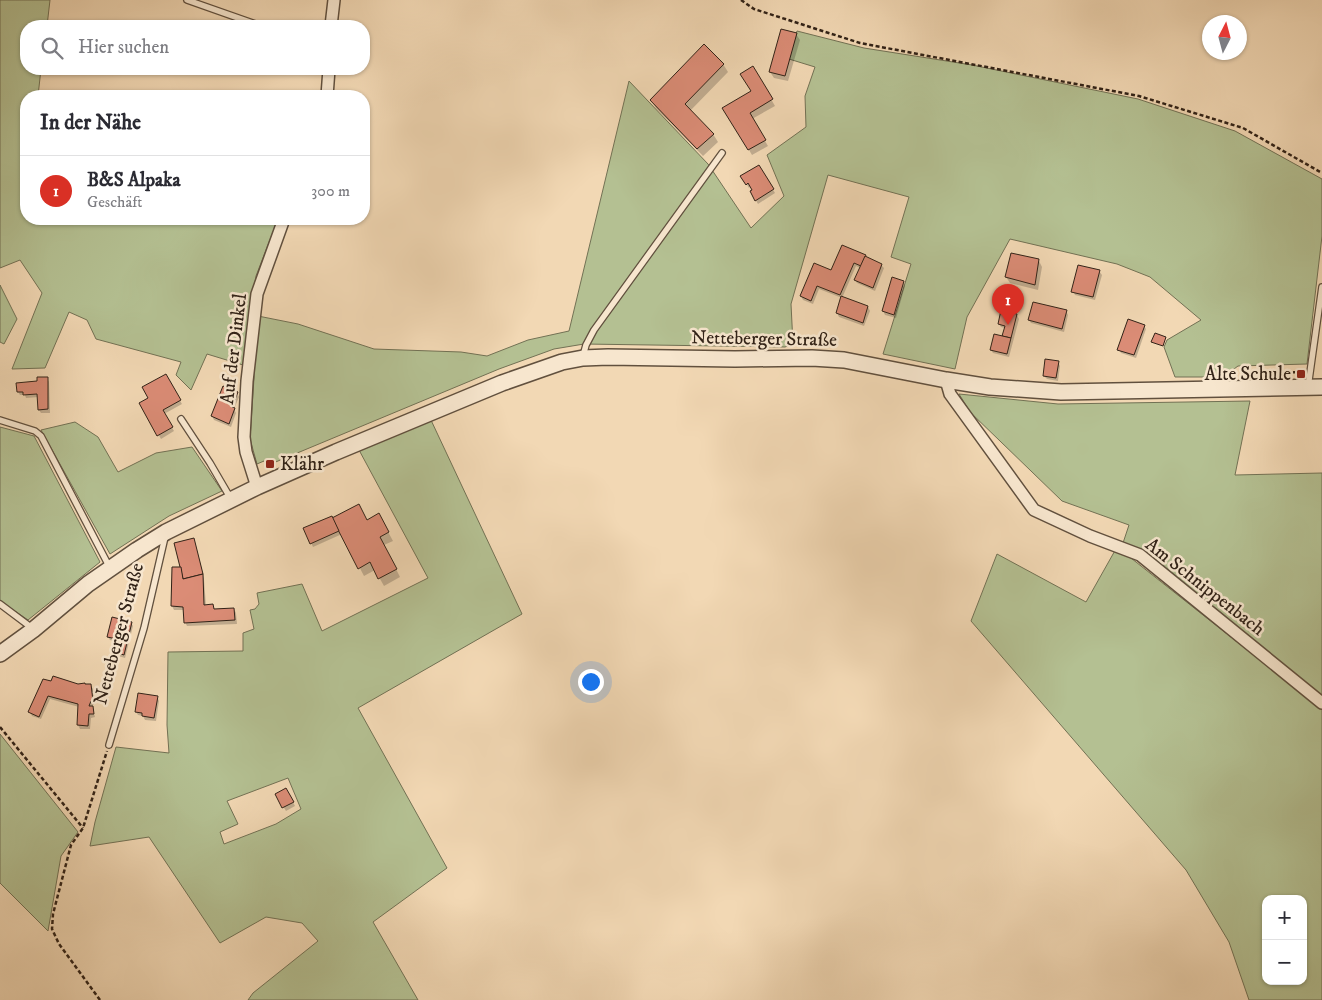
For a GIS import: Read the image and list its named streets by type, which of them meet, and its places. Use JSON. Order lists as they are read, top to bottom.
{
  "streets": {
    "street": ["Netteberger Straße", "Auf der Dinkel", "Am Schnippenbach"]
  },
  "crossings": [
    ["Netteberger Straße", "Auf der Dinkel"],
    ["Netteberger Straße", "Am Schnippenbach"]
  ],
  "places": {
    "transit": ["Alte Schule", "Klähr"]
  },
  "north": "top",
  "page": {
    "search": "Hier suchen",
    "heading": "In der Nähe",
    "list": [
      {
        "mark": "1",
        "name": "B&S Alpaka",
        "note": "Geschäft",
        "value": "300 m"
      }
    ],
    "pins": "1",
    "map_buttons": ["+", "−"]
  }
}
